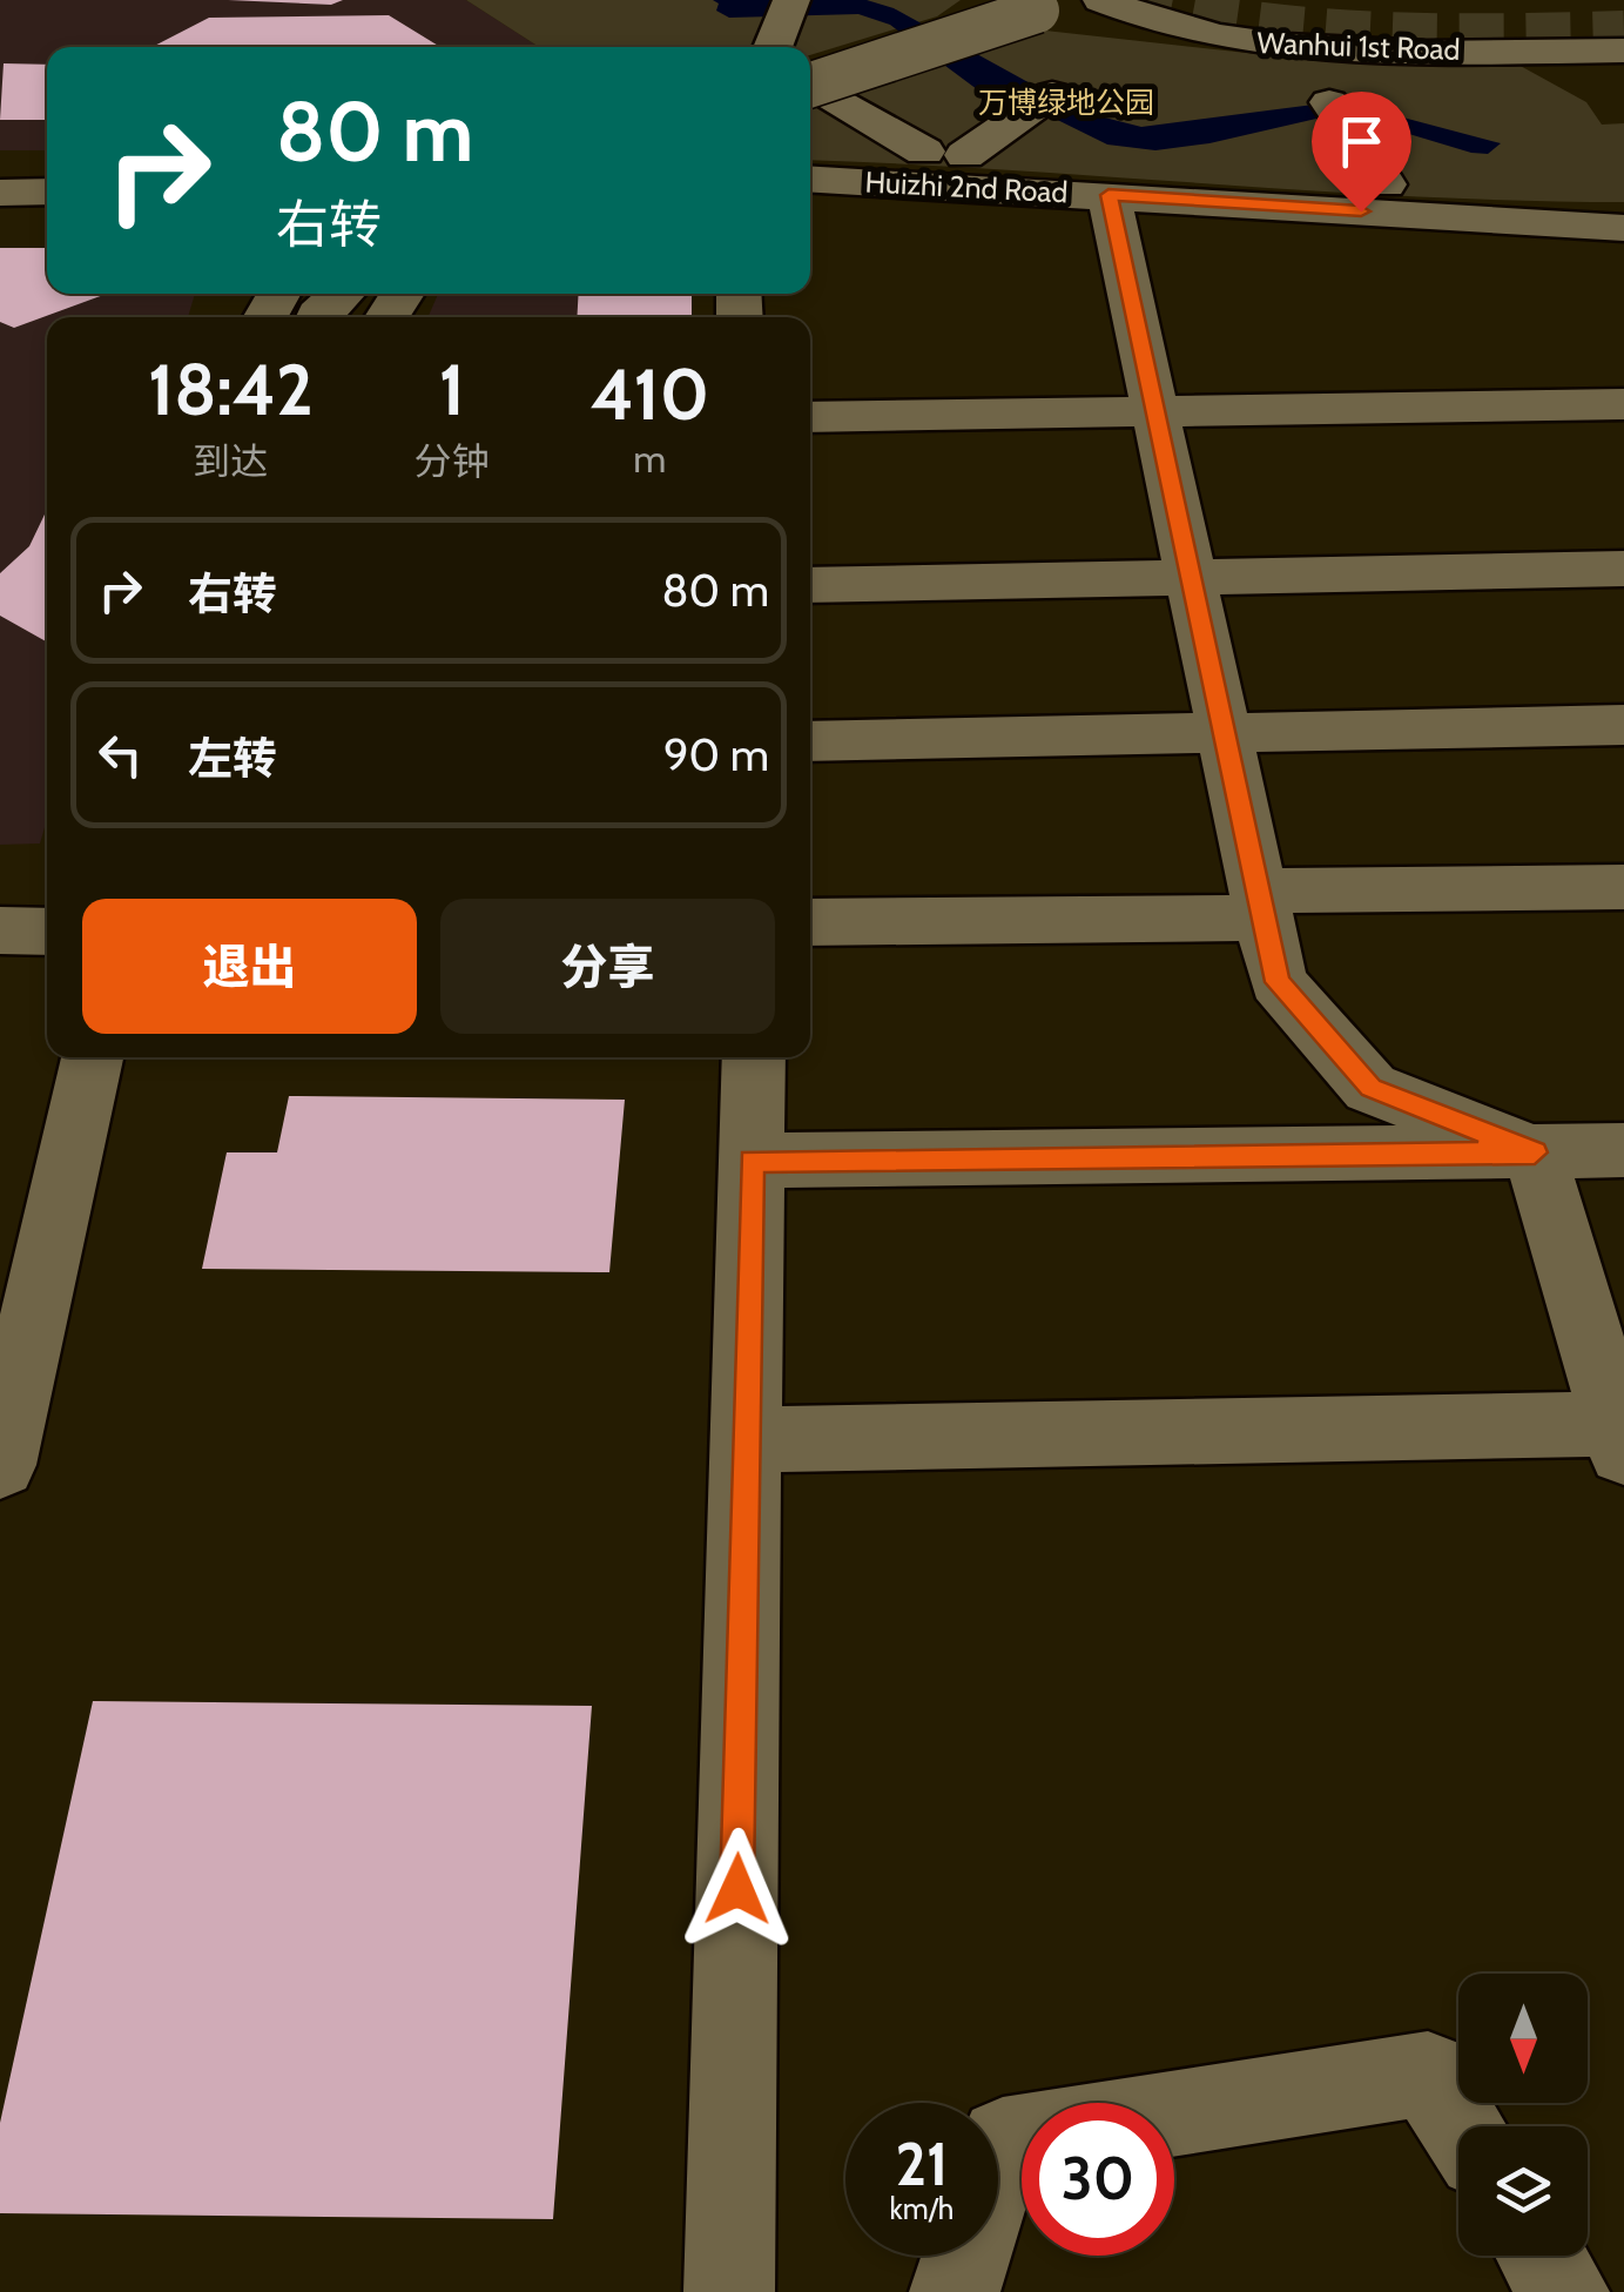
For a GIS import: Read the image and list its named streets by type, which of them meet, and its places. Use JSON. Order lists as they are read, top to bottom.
{
  "streets": {
    "street": ["Wanhui 1st Road", "Huizhi 2nd Road"]
  },
  "parks": ["万博绿地公园"],
  "north": "bottom",
  "page": {
    "turn": ["80 m", "右转"],
    "eta": [
      "18:42",
      "到达",
      "1",
      "分钟",
      "410",
      "m"
    ],
    "list": [
      {
        "name": "右转",
        "value": "80 m"
      },
      {
        "name": "左转",
        "value": "90 m"
      }
    ],
    "buttons": ["退出", "分享"],
    "speed": "21 km/h",
    "limit": "30"
  }
}
